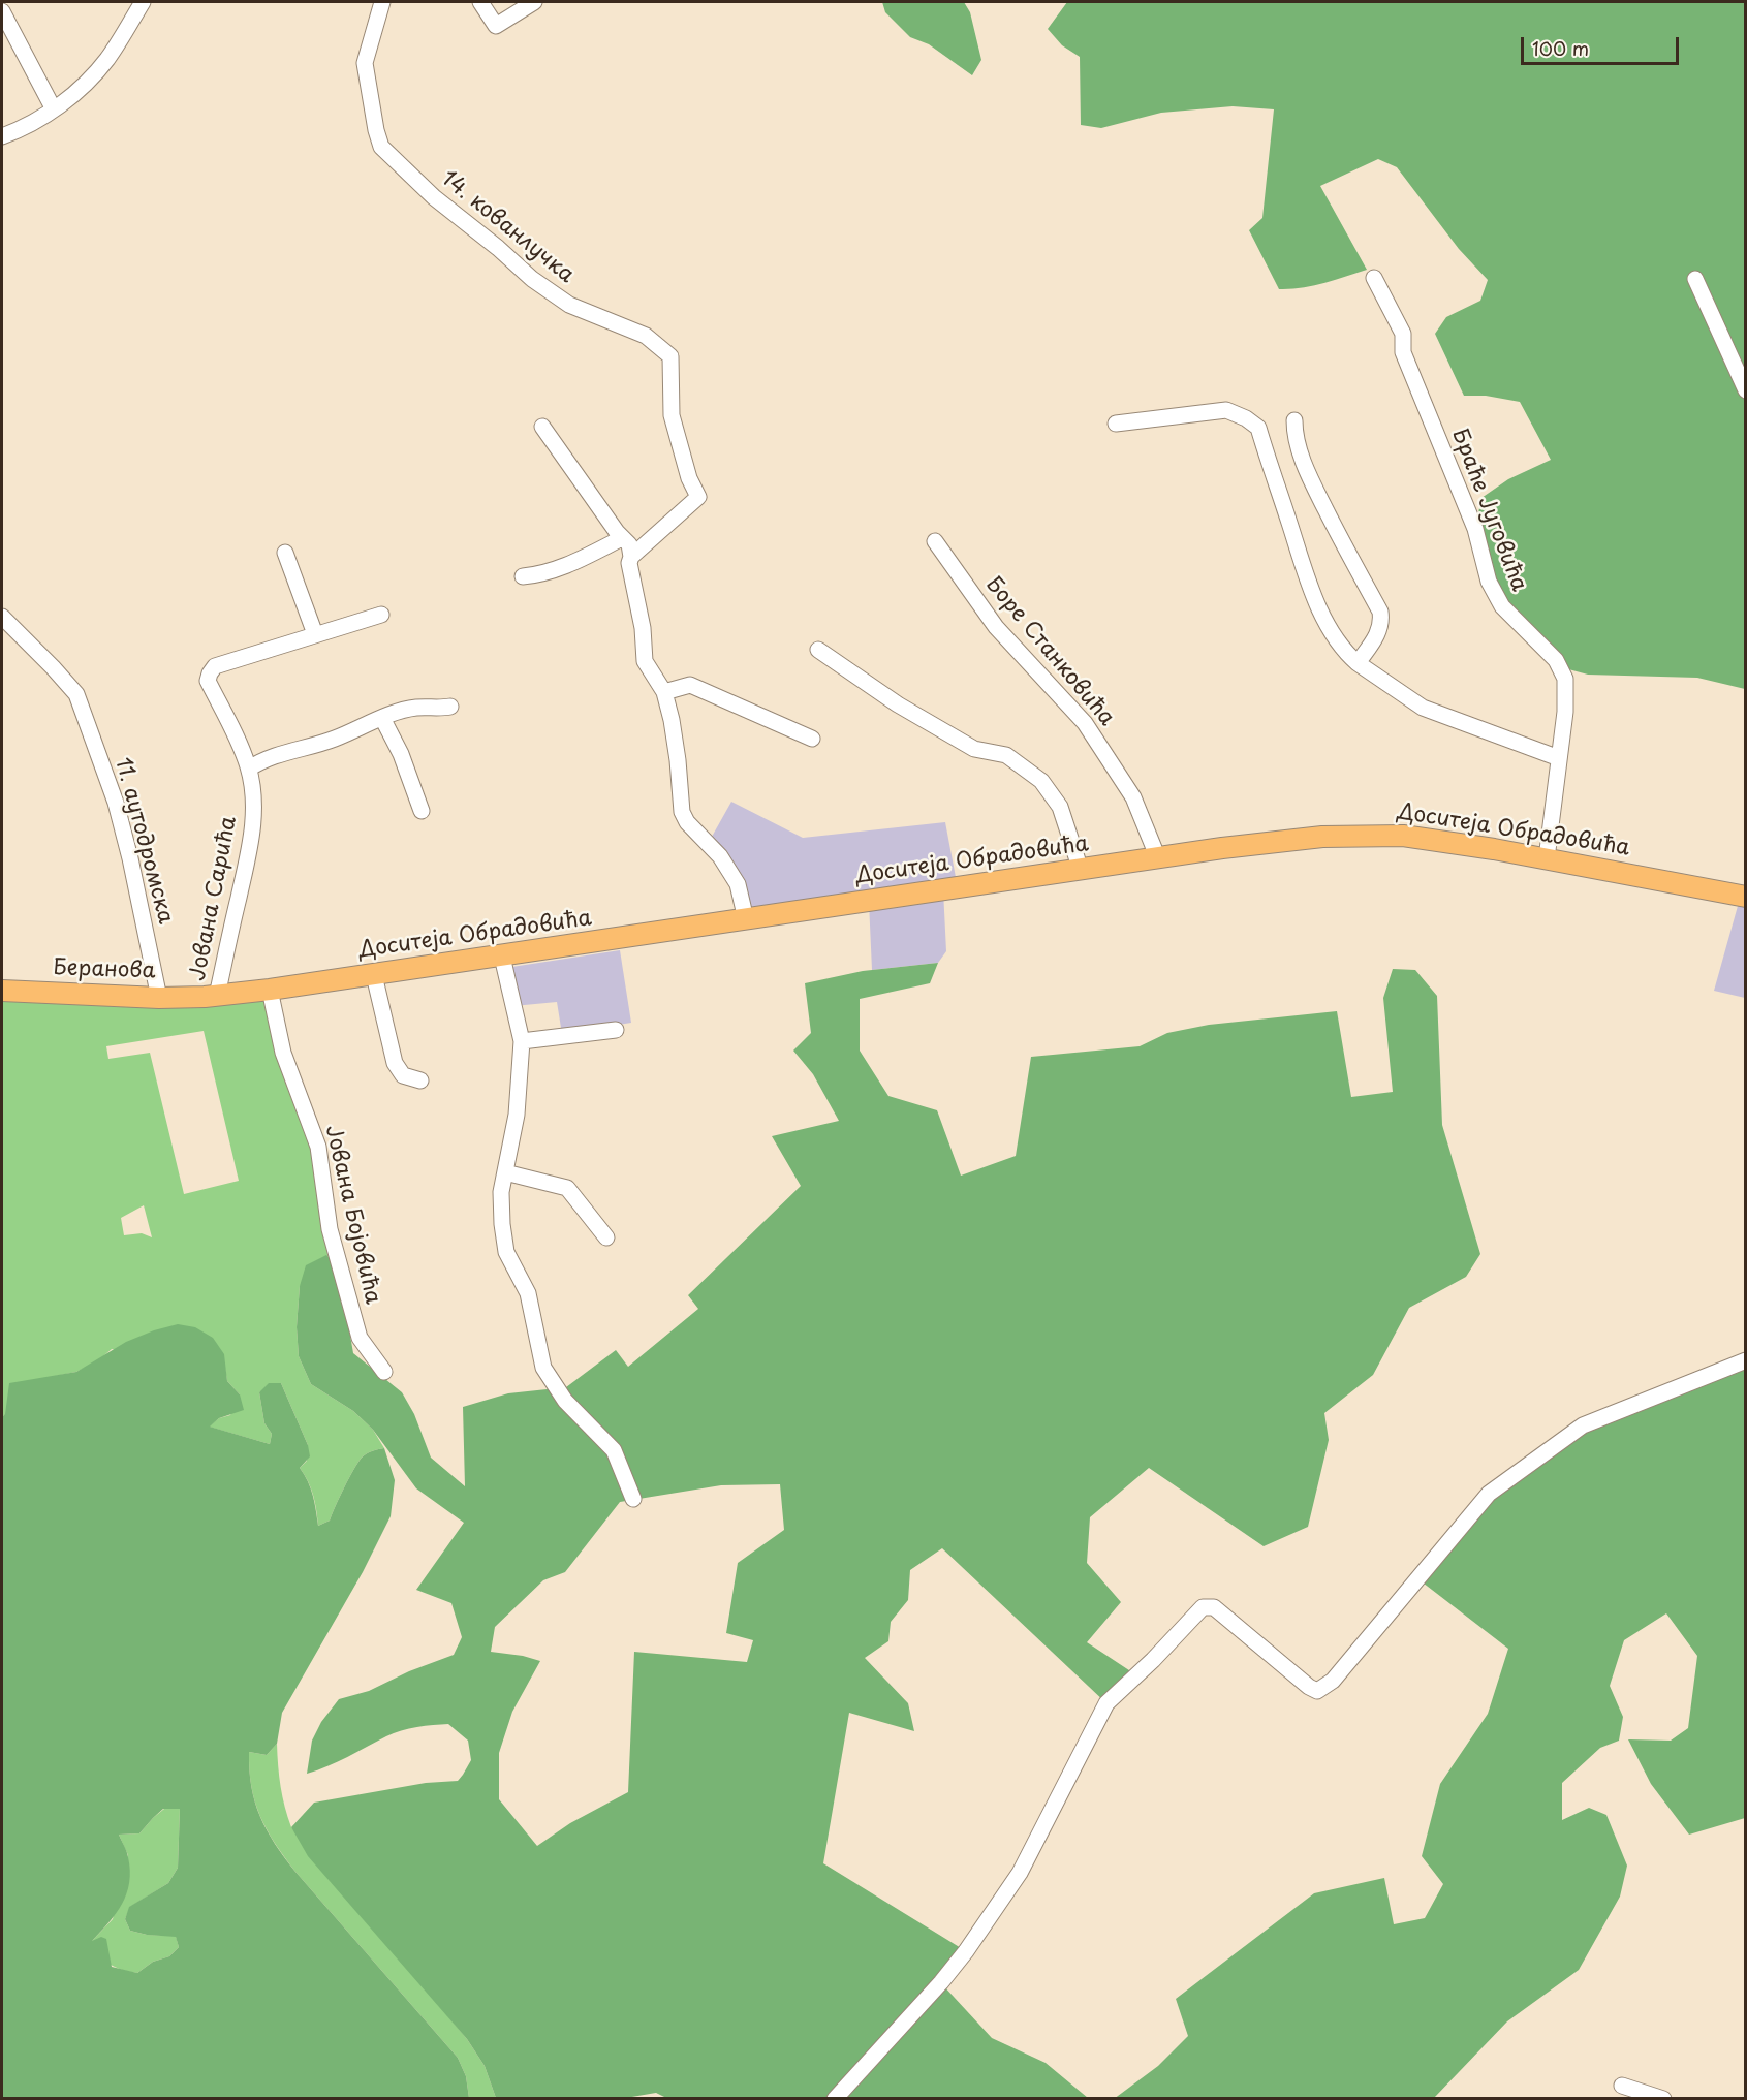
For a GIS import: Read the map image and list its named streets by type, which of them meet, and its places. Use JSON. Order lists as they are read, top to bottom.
{
  "streets": {
    "main road": ["Доситеја Обрадовића", "Беранова"],
    "street": [
      "14. кованлучка",
      "Браће Југовића",
      "Боре Станковића",
      "11. аутодромска",
      "Јована Сарића",
      "Јована Бојовића"
    ]
  },
  "crossings": [
    ["Браће Југовића", "Доситеја Обрадовића"],
    ["Боре Станковића", "Доситеја Обрадовића"],
    ["Доситеја Обрадовића", "Јована Сарића"],
    ["Доситеја Обрадовића", "Беранова"],
    ["Доситеја Обрадовића", "Јована Бојовића"],
    ["11. аутодромска", "Беранова"],
    ["Јована Сарића", "Беранова"]
  ],
  "scale_bar": "100 m"
}
